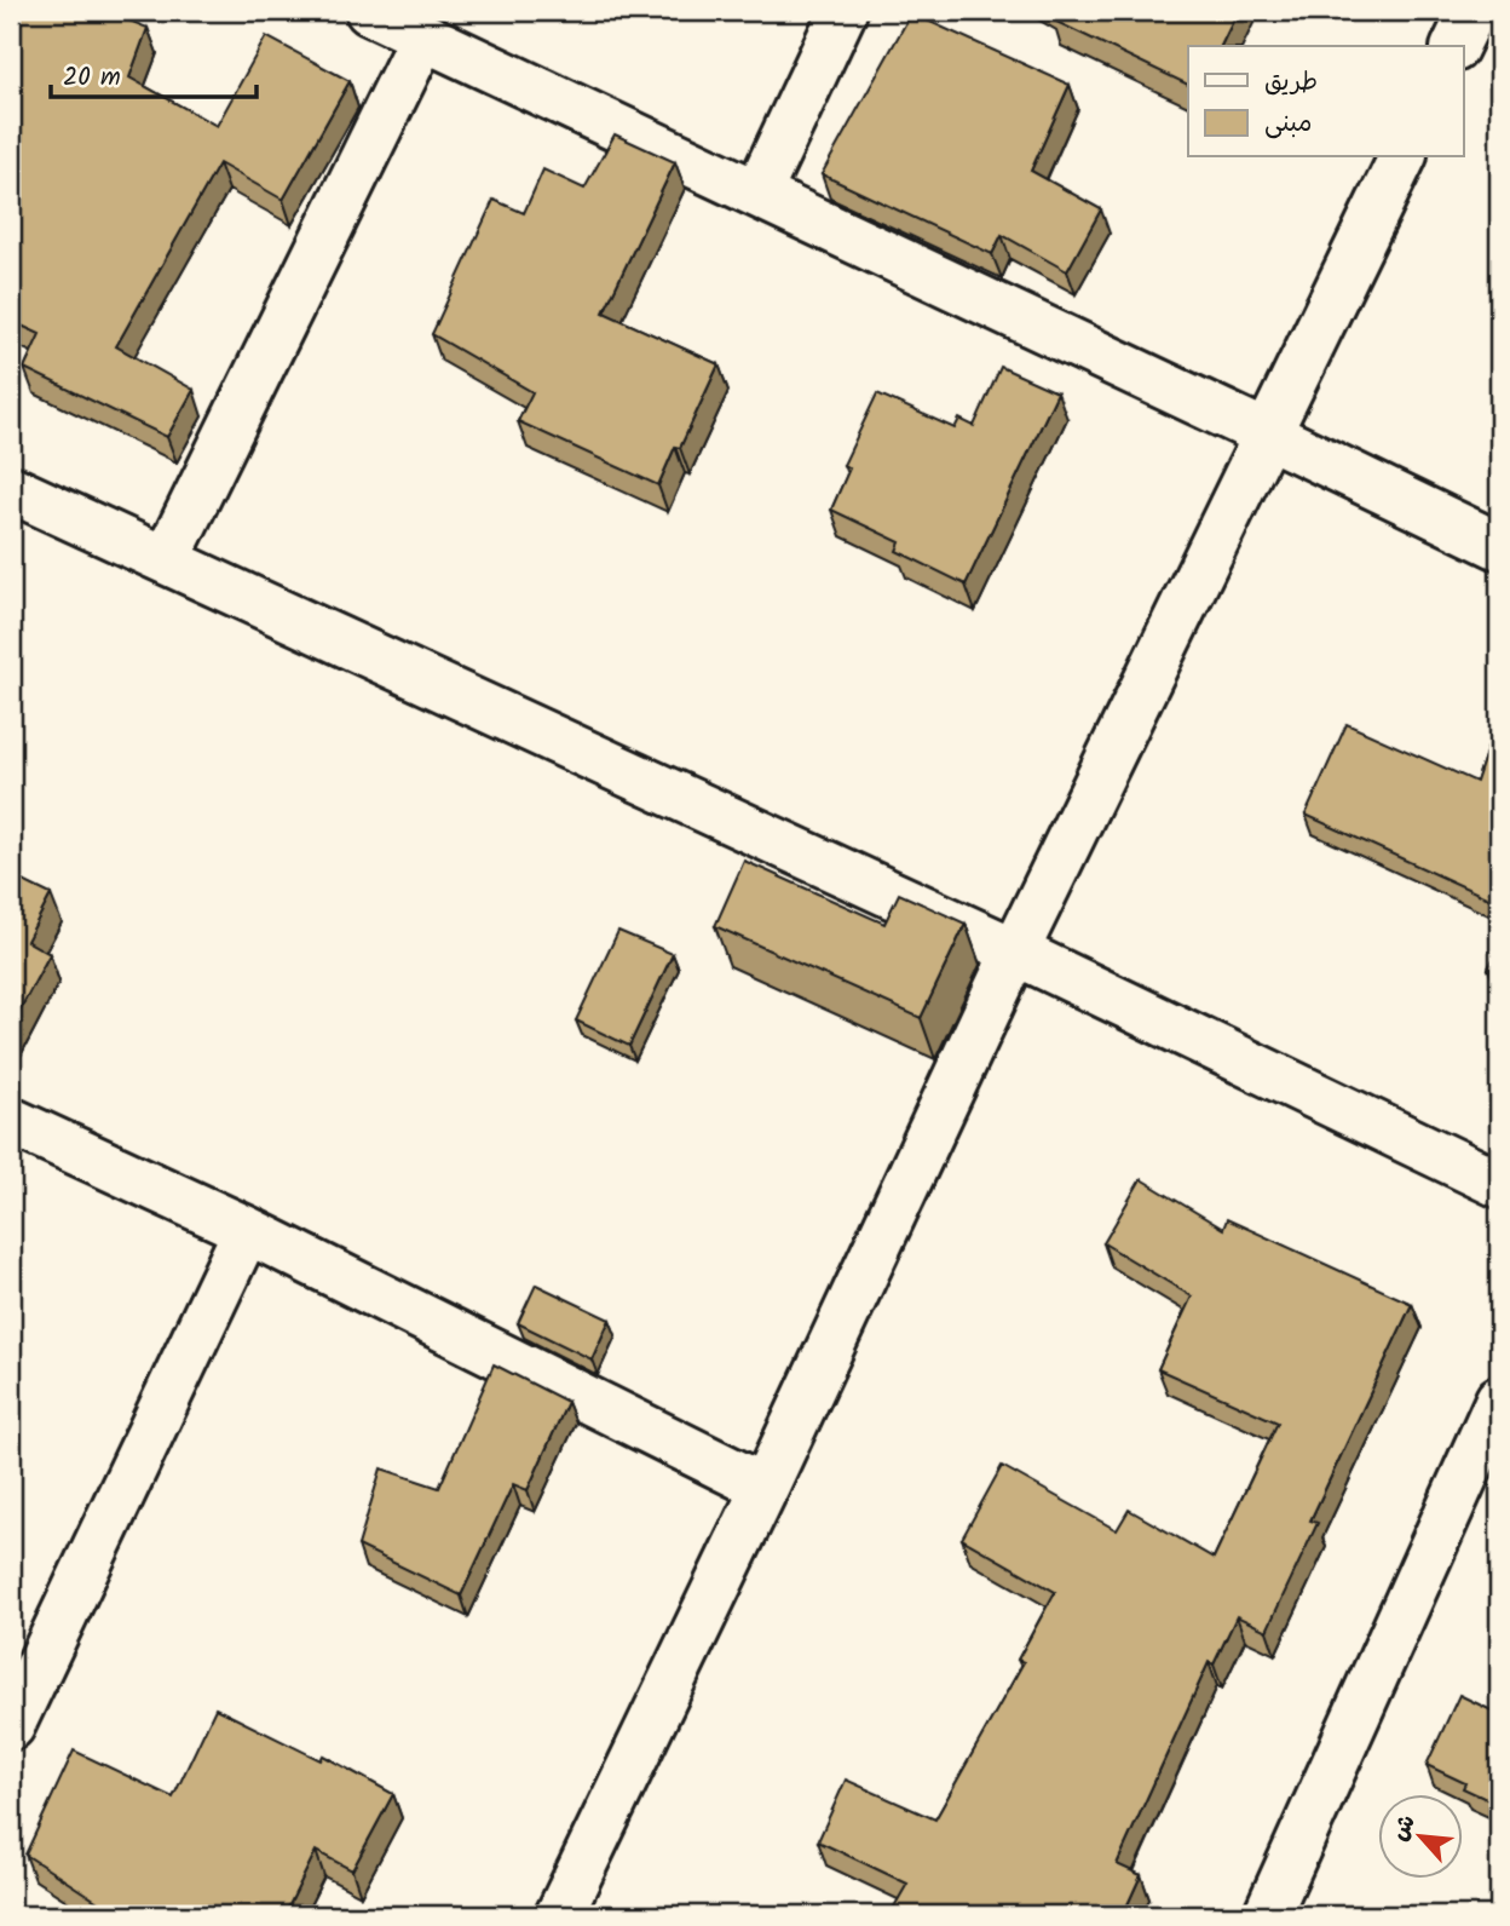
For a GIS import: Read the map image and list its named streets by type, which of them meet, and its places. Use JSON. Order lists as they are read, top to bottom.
{
  "legend": ["طريق", "مبنى"],
  "scale_bar": "20 m",
  "north": "top left"
}
